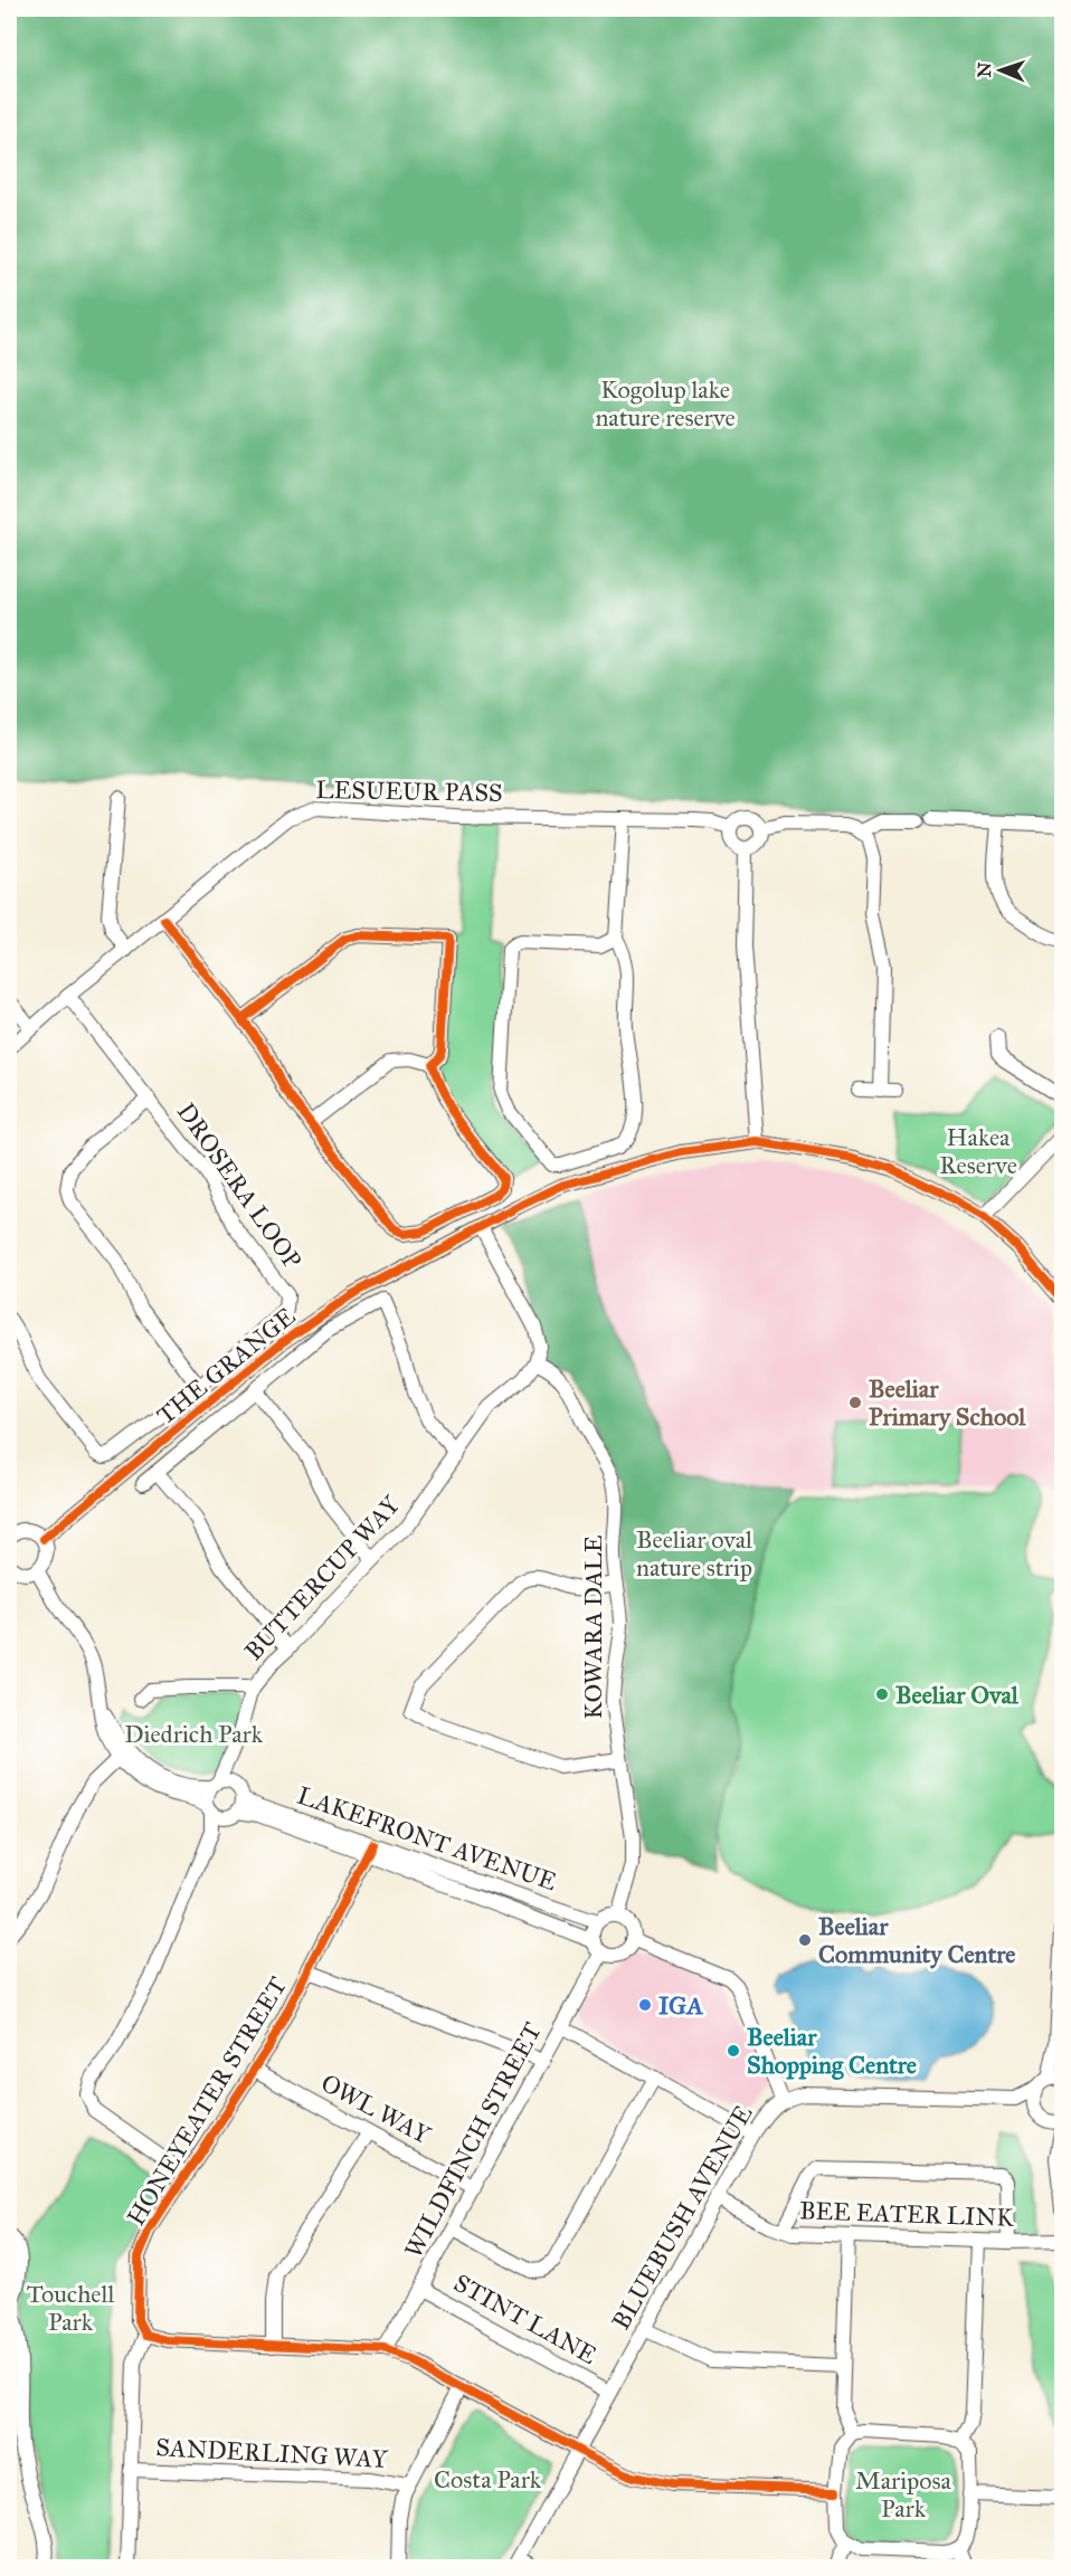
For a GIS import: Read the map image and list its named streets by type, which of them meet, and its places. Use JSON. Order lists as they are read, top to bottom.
{
  "streets": {
    "street": [
      "LESUEUR PASS",
      "DROSERA LOOP",
      "THE GRANGE",
      "BUTTERCUP WAY",
      "KOWARA DALE",
      "LAKEFRONT AVENUE",
      "HONEYEATER STREET",
      "OWL WAY",
      "WILDFINCH STREET",
      "BEE EATER LINK",
      "BLUEBUSH AVENUE",
      "STINT LANE",
      "SANDERLING WAY"
    ]
  },
  "crossings": [
    ["LESUEUR PASS", "DROSERA LOOP"],
    ["BUTTERCUP WAY", "KOWARA DALE"],
    ["BUTTERCUP WAY", "LAKEFRONT AVENUE"],
    ["KOWARA DALE", "LAKEFRONT AVENUE"],
    ["KOWARA DALE", "WILDFINCH STREET"],
    ["LAKEFRONT AVENUE", "HONEYEATER STREET"],
    ["LAKEFRONT AVENUE", "WILDFINCH STREET"],
    ["HONEYEATER STREET", "OWL WAY"],
    ["OWL WAY", "WILDFINCH STREET"],
    ["WILDFINCH STREET", "STINT LANE"],
    ["BEE EATER LINK", "BLUEBUSH AVENUE"],
    ["BLUEBUSH AVENUE", "STINT LANE"]
  ],
  "parks": [
    "Kogolup lake nature reserve",
    "Hakea Reserve",
    "Beeliar oval nature strip",
    "Diedrich Park",
    "Touchell Park",
    "Costa Park",
    "Mariposa Park"
  ],
  "places": [
    "Beeliar Primary School",
    "Beeliar Oval",
    "Beeliar Community Centre",
    "IGA",
    "Beeliar Shopping Centre"
  ],
  "north": "left"
}
